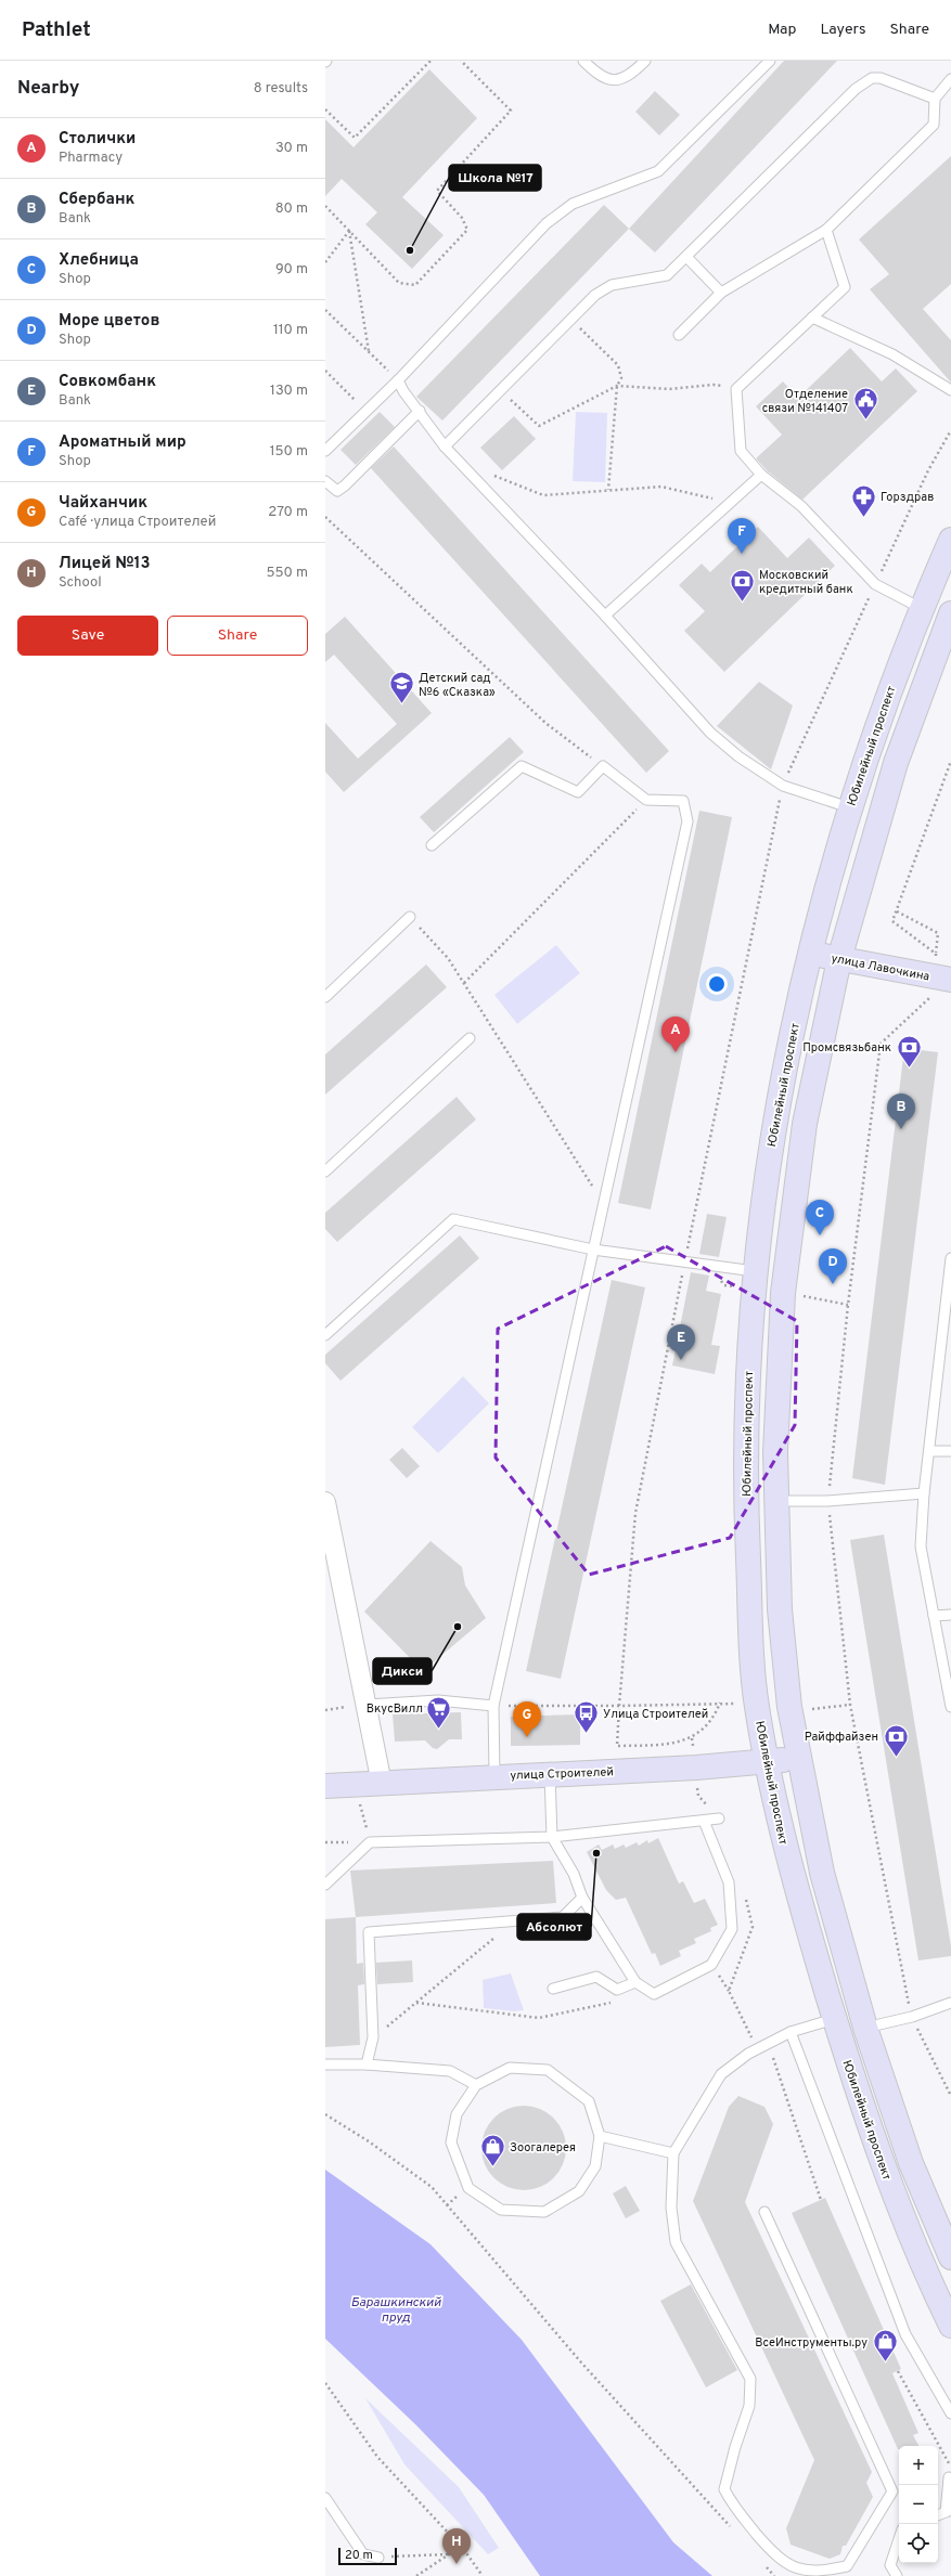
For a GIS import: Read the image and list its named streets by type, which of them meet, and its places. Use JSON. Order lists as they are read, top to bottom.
{
  "streets": {
    "main road": ["Юбилейный проспект", "улица Лавочкина", "улица Строителей"]
  },
  "crossings": [
    ["Юбилейный проспект", "улица Лавочкина"],
    ["Юбилейный проспект", "улица Строителей"]
  ],
  "water": ["Барашкинский пруд"],
  "places": {
    "other": ["Школа №17", "Дикси", "Абсолют"],
    "public building": ["Отделение связи №141407"],
    "pharmacy": ["Горздрав"],
    "bank": ["Московский кредитный банк", "Промсвязьбанк", "Райффайзен"],
    "school or university": ["Детский сад №6 «Сказка»"],
    "supermarket": ["ВкусВилл"],
    "bus stop": ["Улица Строителей"],
    "shop": ["Зоогалерея", "ВсеИнструменты.ру"]
  },
  "scale_bar": "20 m",
  "page": {
    "header": "Pathlet",
    "nav": ["Map", "Layers", "Share"],
    "heading": ["Nearby", "8 results"],
    "list": [
      {
        "mark": "A",
        "name": "Столички",
        "note": "Pharmacy",
        "value": "30 m"
      },
      {
        "mark": "B",
        "name": "Сбербанк",
        "note": "Bank",
        "value": "80 m"
      },
      {
        "mark": "C",
        "name": "Хлебница",
        "note": "Shop",
        "value": "90 m"
      },
      {
        "mark": "D",
        "name": "Море цветов",
        "note": "Shop",
        "value": "110 m"
      },
      {
        "mark": "E",
        "name": "Совкомбанк",
        "note": "Bank",
        "value": "130 m"
      },
      {
        "mark": "F",
        "name": "Ароматный мир",
        "note": "Shop",
        "value": "150 m"
      },
      {
        "mark": "G",
        "name": "Чайханчик",
        "note": "Café · улица Строителей",
        "value": "270 m"
      },
      {
        "mark": "H",
        "name": "Лицей №13",
        "note": "School",
        "value": "550 m"
      }
    ],
    "pins": [
      "F",
      "A",
      "B",
      "C",
      "D",
      "E",
      "G",
      "H"
    ],
    "buttons": ["Save", "Share"],
    "map_buttons": ["+", "−"],
    "scale": "20 m"
  }
}
